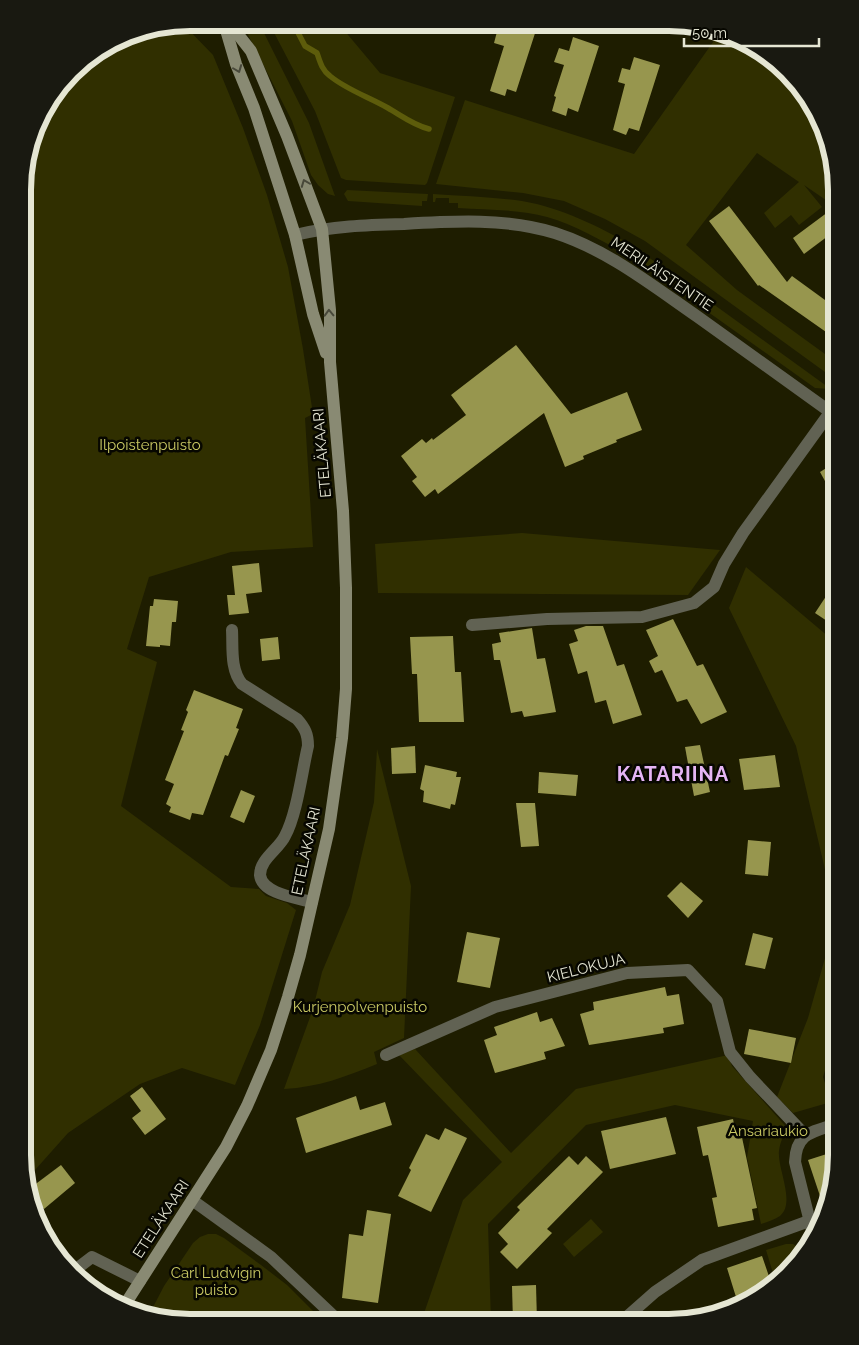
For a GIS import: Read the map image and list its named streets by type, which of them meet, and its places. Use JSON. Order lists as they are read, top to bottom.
{
  "streets": {
    "main road": ["ETELÄKAARI"],
    "street": ["MERILÄISTENTIE", "KIELOKUJA"]
  },
  "crossings": [
    ["MERILÄISTENTIE", "ETELÄKAARI"]
  ],
  "districts": ["KATARIINA"],
  "parks": [
    "Ilpoistenpuisto",
    "Kurjenpolvenpuisto",
    "Ansariaukio",
    "Carl Ludvigin puisto"
  ],
  "scale_bar": "50 m"
}
